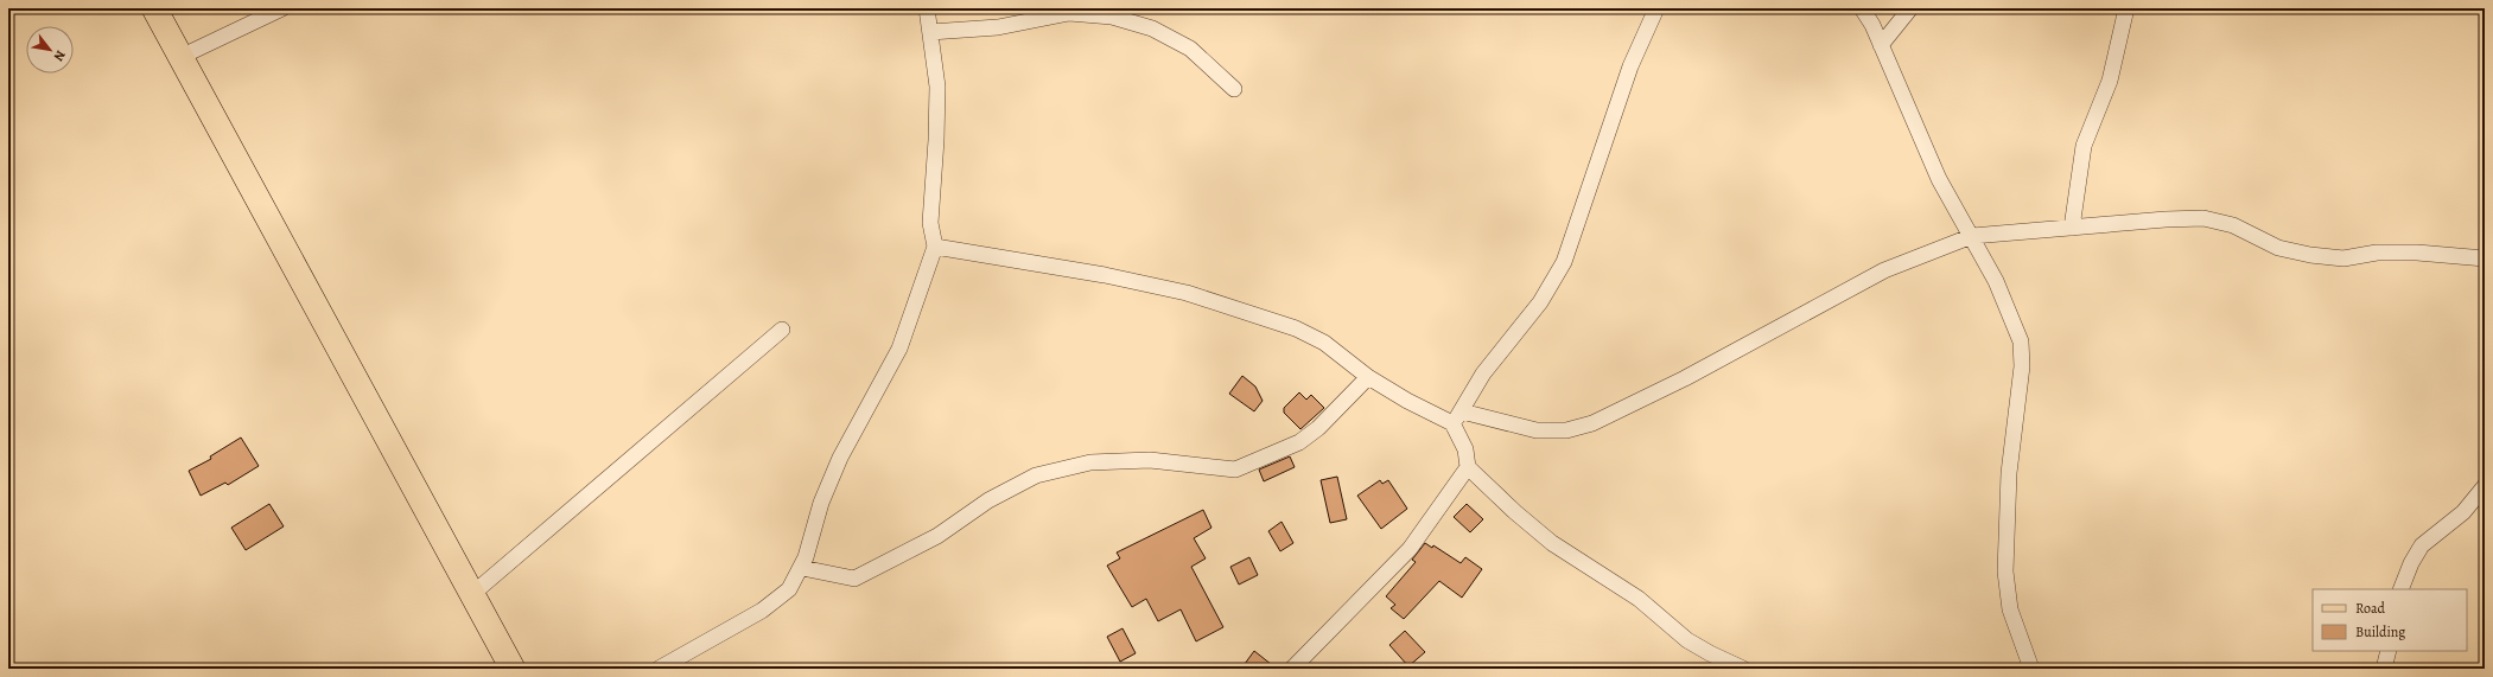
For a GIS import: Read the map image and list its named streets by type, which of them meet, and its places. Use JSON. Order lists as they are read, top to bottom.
{
  "legend": ["Road", "Building"],
  "north": "bottom right"
}
